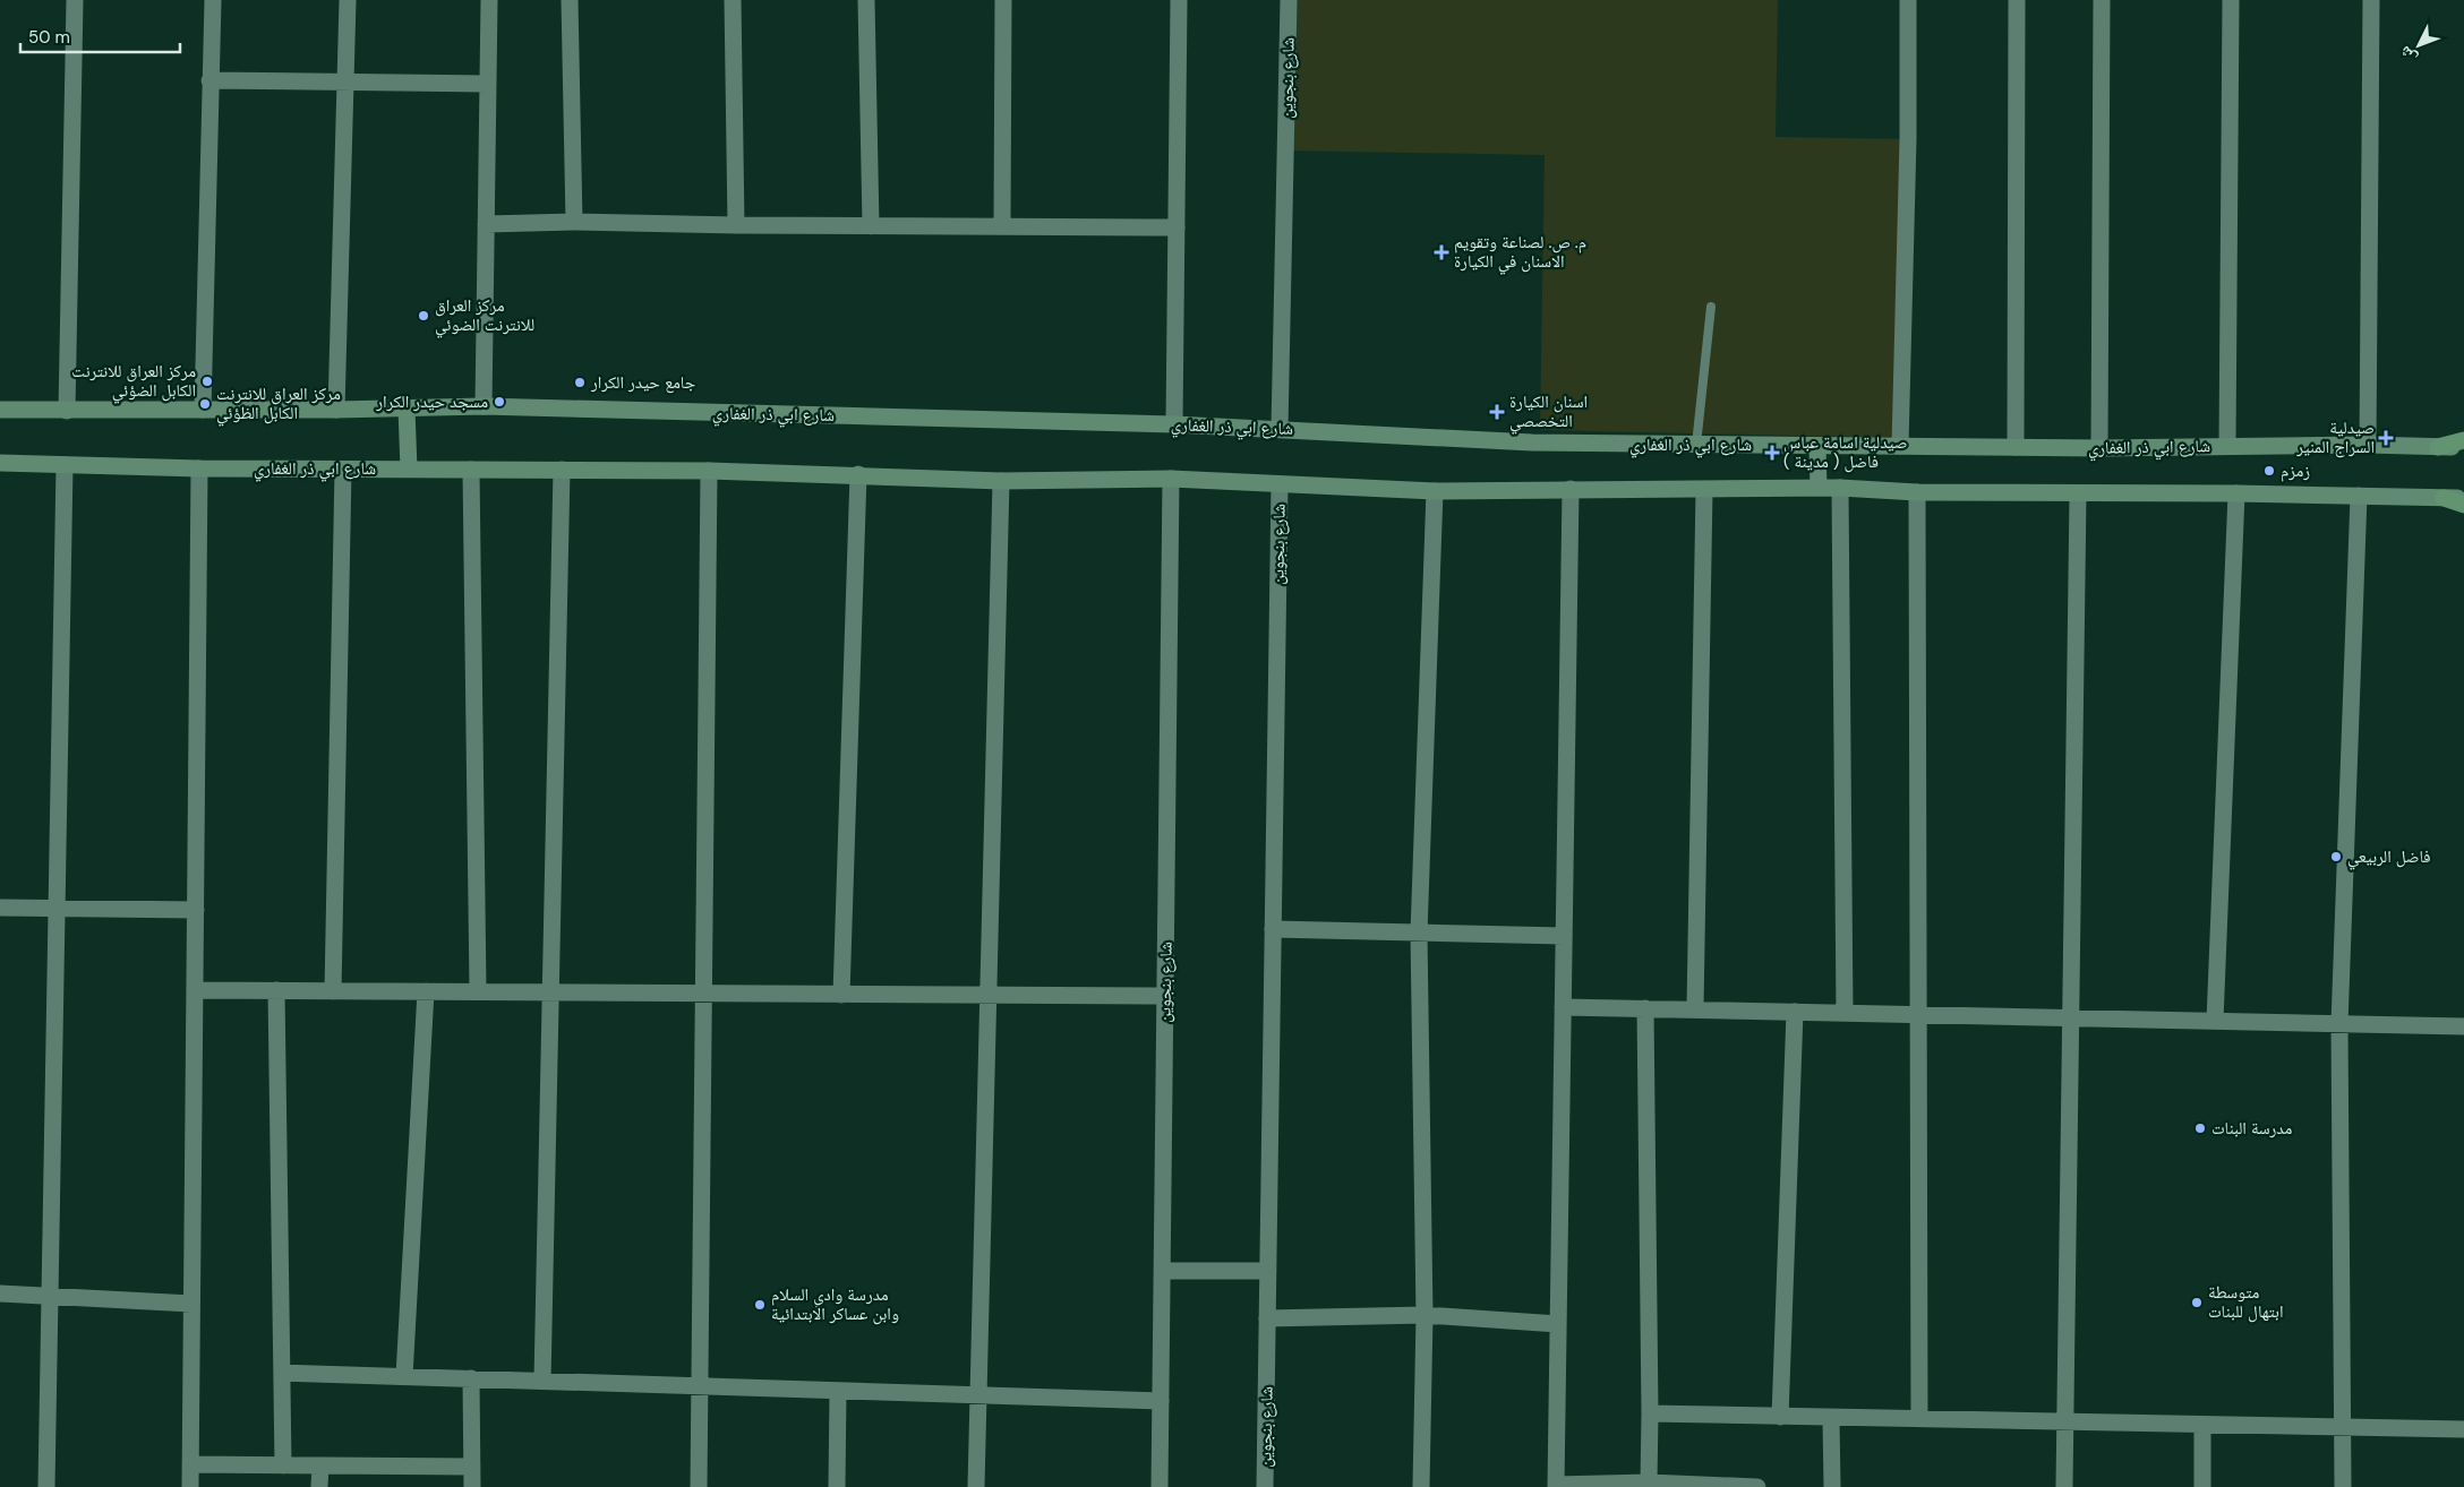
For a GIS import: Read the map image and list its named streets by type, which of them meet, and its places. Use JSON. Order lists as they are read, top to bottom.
{
  "streets": {
    "main road": ["شارع ابي ذر الغفاري"],
    "street": ["شارع بنجوين"]
  },
  "crossings": [
    ["شارع بنجوين", "شارع ابي ذر الغفاري"]
  ],
  "places": {
    "health": [
      "م. ص. لصناعة وتقويم الاسنان في الكيارة",
      "اسنان الكيارة التخصصي",
      "صيدلية السراج المنير",
      "صيدلية اسامة عباس فاضل ( مدينة )"
    ],
    "other": [
      "مركز العراق للانترنت الضوئي",
      "مركز العراق للانترنت الكابل الضؤئي",
      "جامع حيدر الكرار",
      "مسجد حيدر الكرار",
      "مركز العراق للانترنت الكابل الظؤئي",
      "زمزم",
      "فاضل الربيعي",
      "مدرسة البنات",
      "متوسطة ابتهال للبنات",
      "مدرسة وادي السلام وابن عساكر الابتدائية"
    ]
  },
  "scale_bar": "50 m",
  "north": "bottom left"
}
